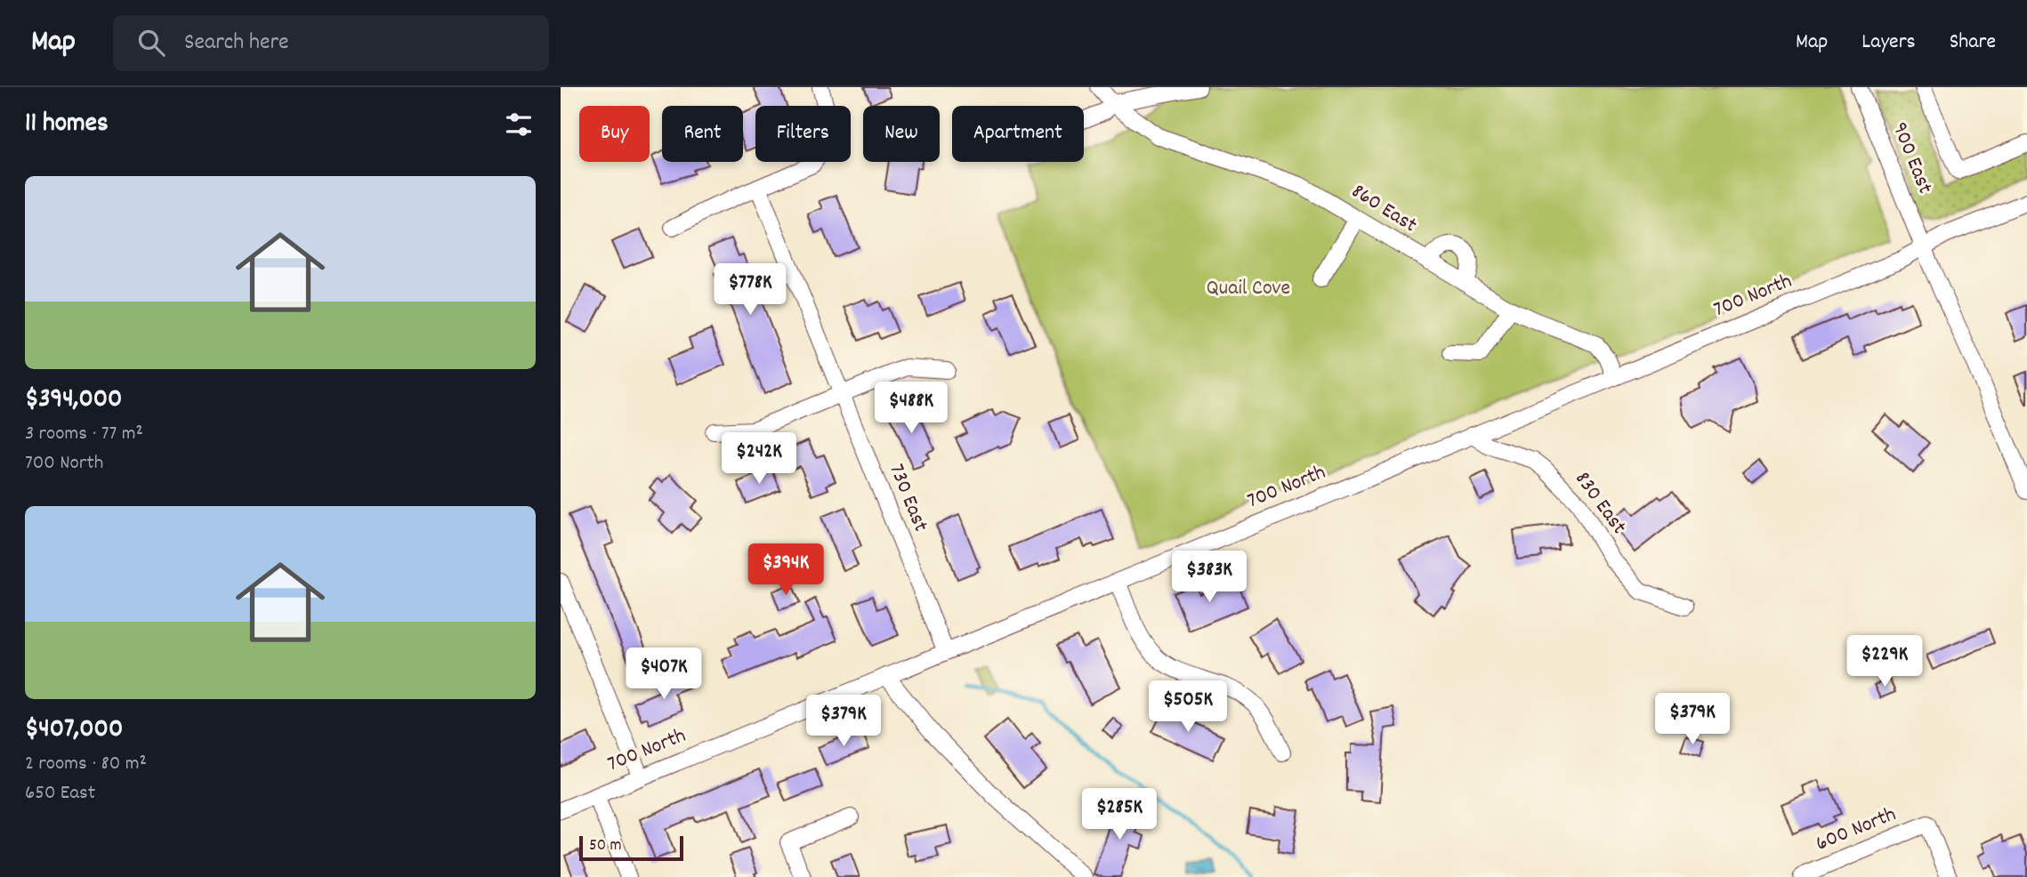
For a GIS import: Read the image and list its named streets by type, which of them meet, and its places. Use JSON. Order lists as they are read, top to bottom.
{
  "streets": {
    "street": [
      "900 East",
      "860 East",
      "700 North",
      "730 East",
      "830 East",
      "600 North"
    ]
  },
  "crossings": [
    ["900 East", "700 North"],
    ["860 East", "700 North"],
    ["700 North", "730 East"],
    ["700 North", "830 East"]
  ],
  "parks": ["Quail Cove"],
  "scale_bar": "50 m",
  "page": {
    "header": "Map",
    "search": "Search here",
    "nav": ["Map", "Layers", "Share"],
    "heading": "11 homes",
    "chip": [
      "Buy",
      "Rent",
      "Filters",
      "New",
      "Apartment"
    ],
    "list": [
      {
        "name": "$394,000",
        "note": "3 rooms · 77 m² · 700 North"
      },
      {
        "name": "$407,000",
        "note": "2 rooms · 80 m² · 650 East"
      }
    ],
    "price": [
      "$778K",
      "$488K",
      "$242K",
      "$394K",
      "$383K",
      "$229K",
      "$407K",
      "$505K",
      "$379K",
      "$379K",
      "$285K"
    ],
    "scale": "50 m"
  }
}
